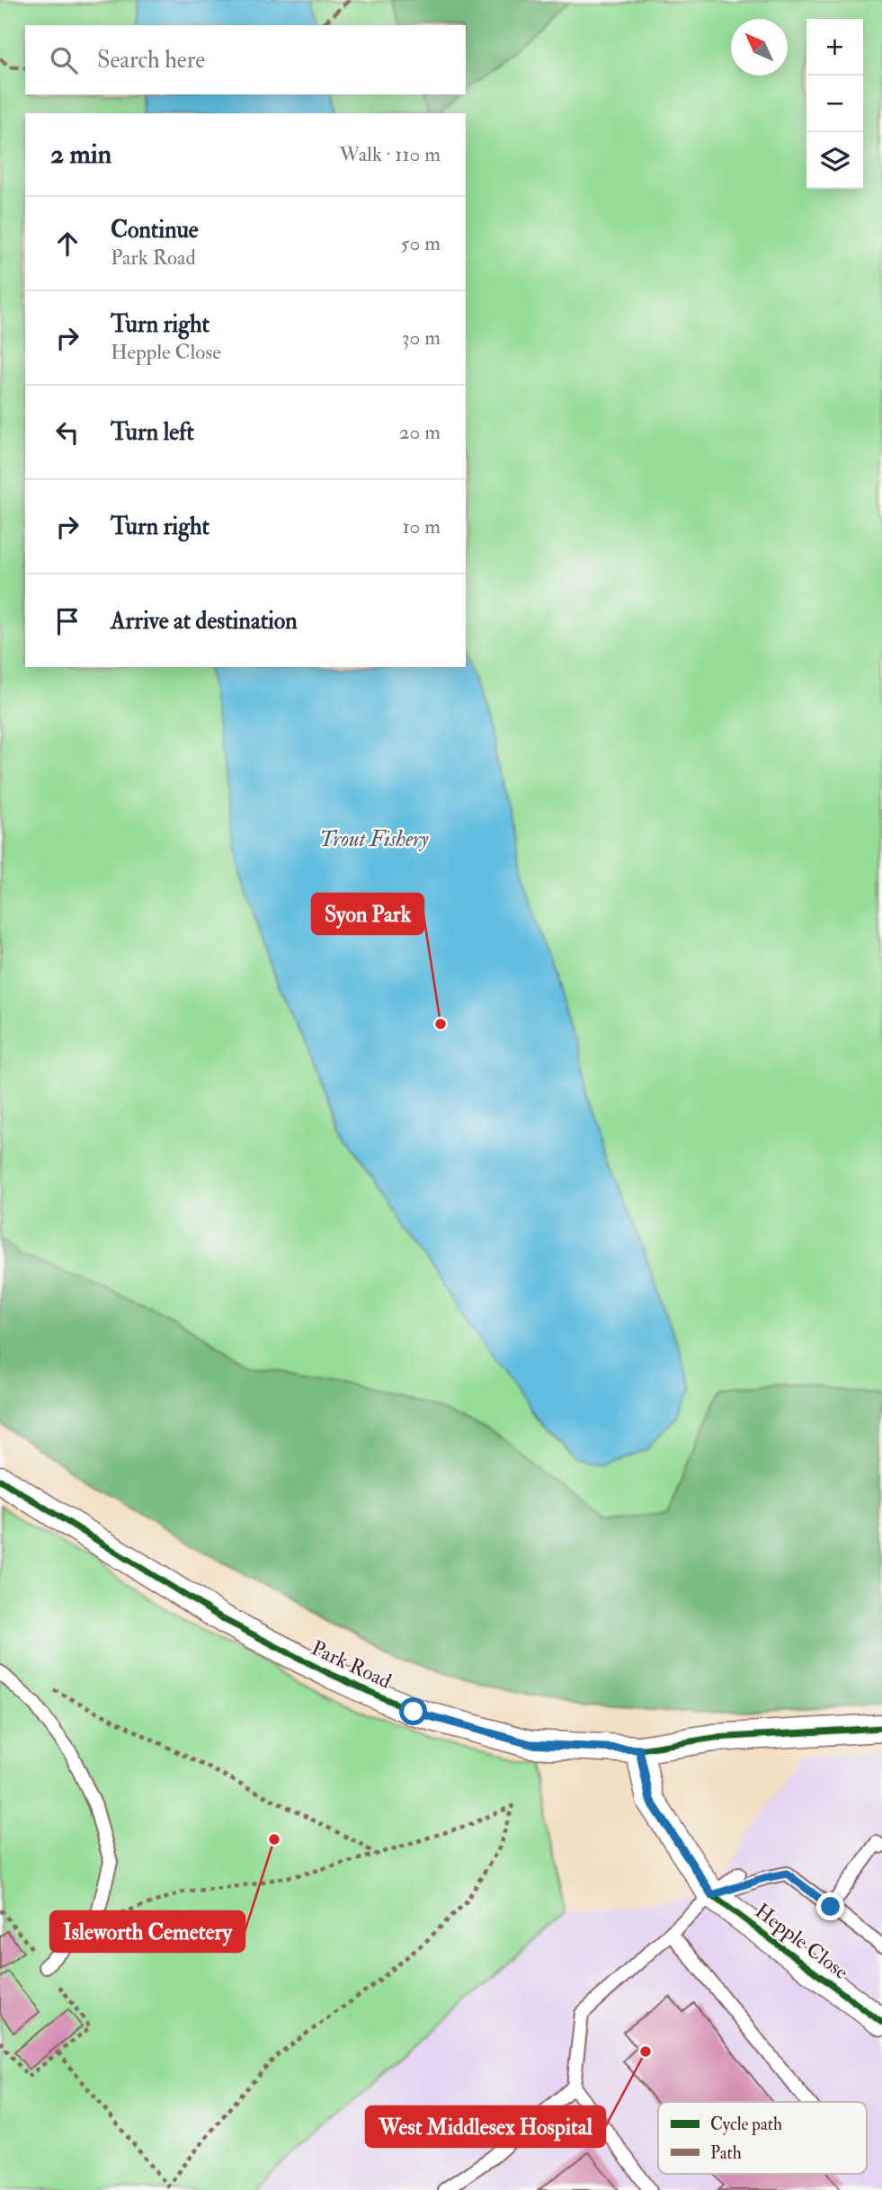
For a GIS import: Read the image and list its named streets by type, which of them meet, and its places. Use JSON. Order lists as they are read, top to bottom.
{
  "streets": {
    "street": ["Park Road", "Hepple Close"]
  },
  "crossings": [
    ["Park Road", "Hepple Close"]
  ],
  "water": ["Trout Fishery"],
  "places": ["Syon Park", "Isleworth Cemetery", "West Middlesex Hospital"],
  "legend": ["Cycle path", "Path"],
  "north": "top left",
  "page": {
    "map_buttons": ["+", "−"],
    "search": "Search here",
    "heading": ["2 min", "Walk · 110 m"],
    "list": [
      ["Continue", "Park Road", "50 m"],
      ["Turn right", "Hepple Close", "30 m"],
      ["Turn left", "20 m"],
      ["Turn right", "10 m"],
      "Arrive at destination"
    ]
  }
}
